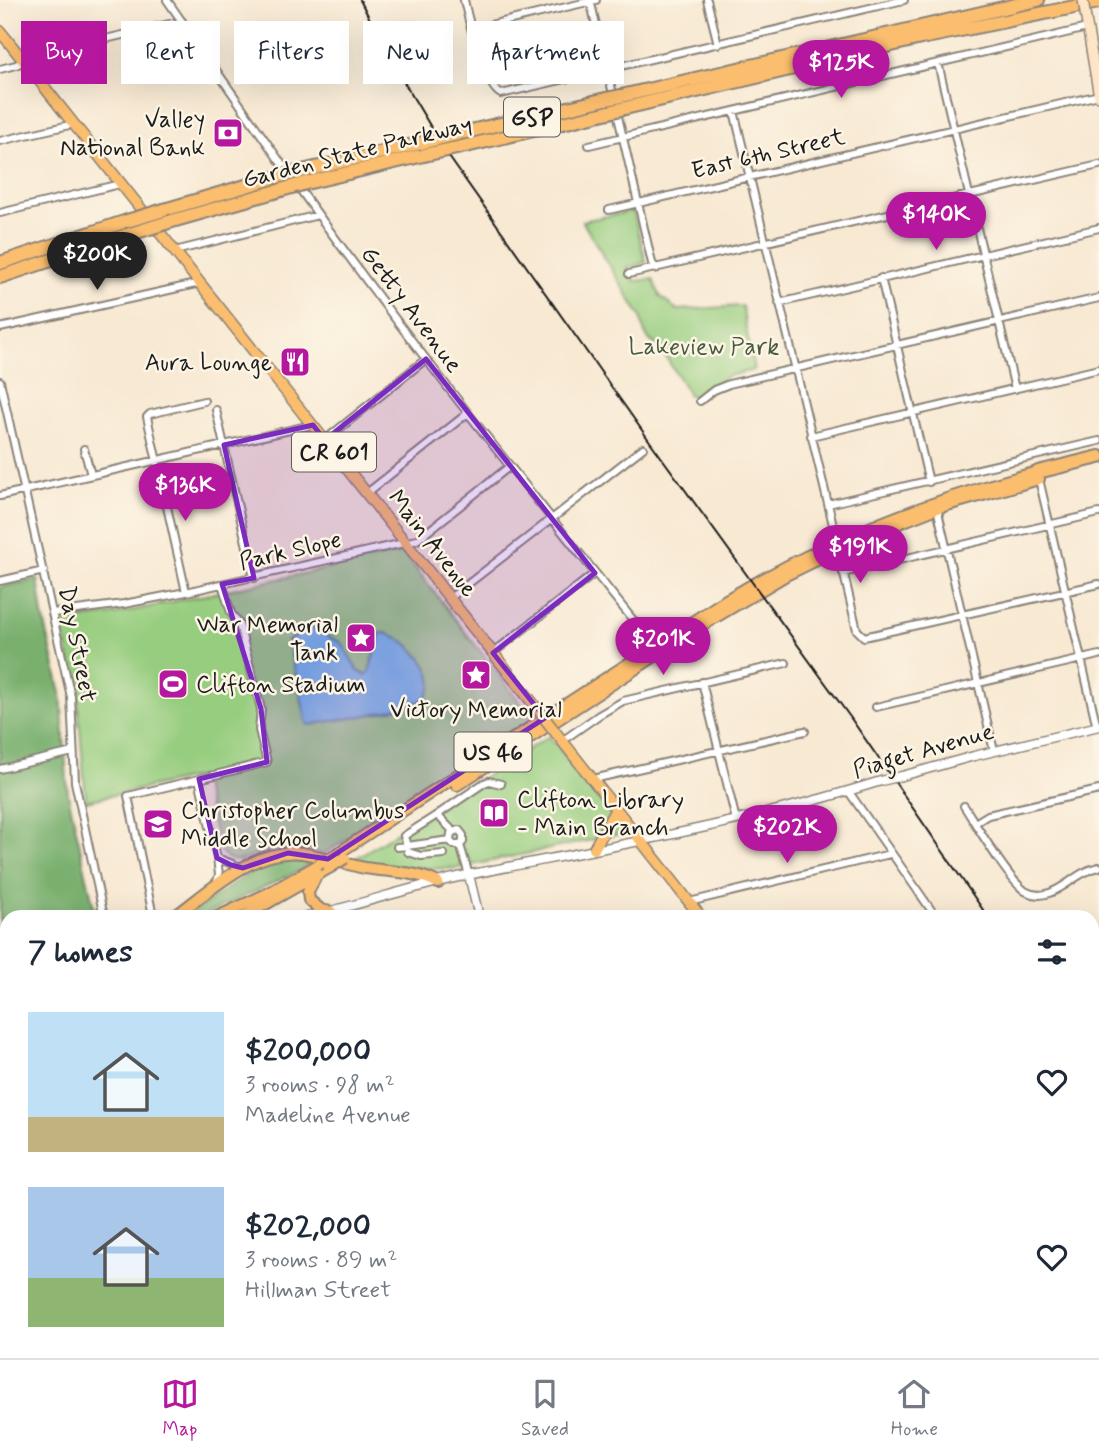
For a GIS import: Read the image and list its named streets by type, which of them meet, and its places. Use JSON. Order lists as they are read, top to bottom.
{
  "streets": {
    "highway": ["GSP", "Garden State Parkway", "US 46"],
    "main road": ["CR 601", "Main Avenue"],
    "street": [
      "East 6th Street",
      "Getty Avenue",
      "Park Slope",
      "Day Street",
      "Piaget Avenue"
    ]
  },
  "crossings": [
    ["Getty Avenue", "Park Slope"],
    ["Main Avenue", "Park Slope"],
    ["Main Avenue", "Piaget Avenue"],
    ["Park Slope", "Day Street"]
  ],
  "parks": ["Lakeview Park"],
  "places": {
    "bank": ["Valley National Bank"],
    "restaurant": ["Aura Lounge"],
    "place": ["War Memorial Tank", "Victory Memorial"],
    "sports": ["Clifton Stadium"],
    "library": ["Clifton Library - Main Branch"],
    "school or university": ["Christopher Columbus Middle School"]
  },
  "page": {
    "chip": [
      "Buy",
      "Rent",
      "Filters",
      "New",
      "Apartment"
    ],
    "price": [
      "$125K",
      "$140K",
      "$200K",
      "$136K",
      "$191K",
      "$201K",
      "$202K"
    ],
    "heading": "7 homes",
    "list": [
      {
        "name": "$200,000",
        "note": "3 rooms · 98 m² · Madeline Avenue"
      },
      {
        "name": "$202,000",
        "note": "3 rooms · 89 m² · Hillman Street"
      }
    ],
    "tabs": ["Map", "Saved", "Home"]
  }
}
